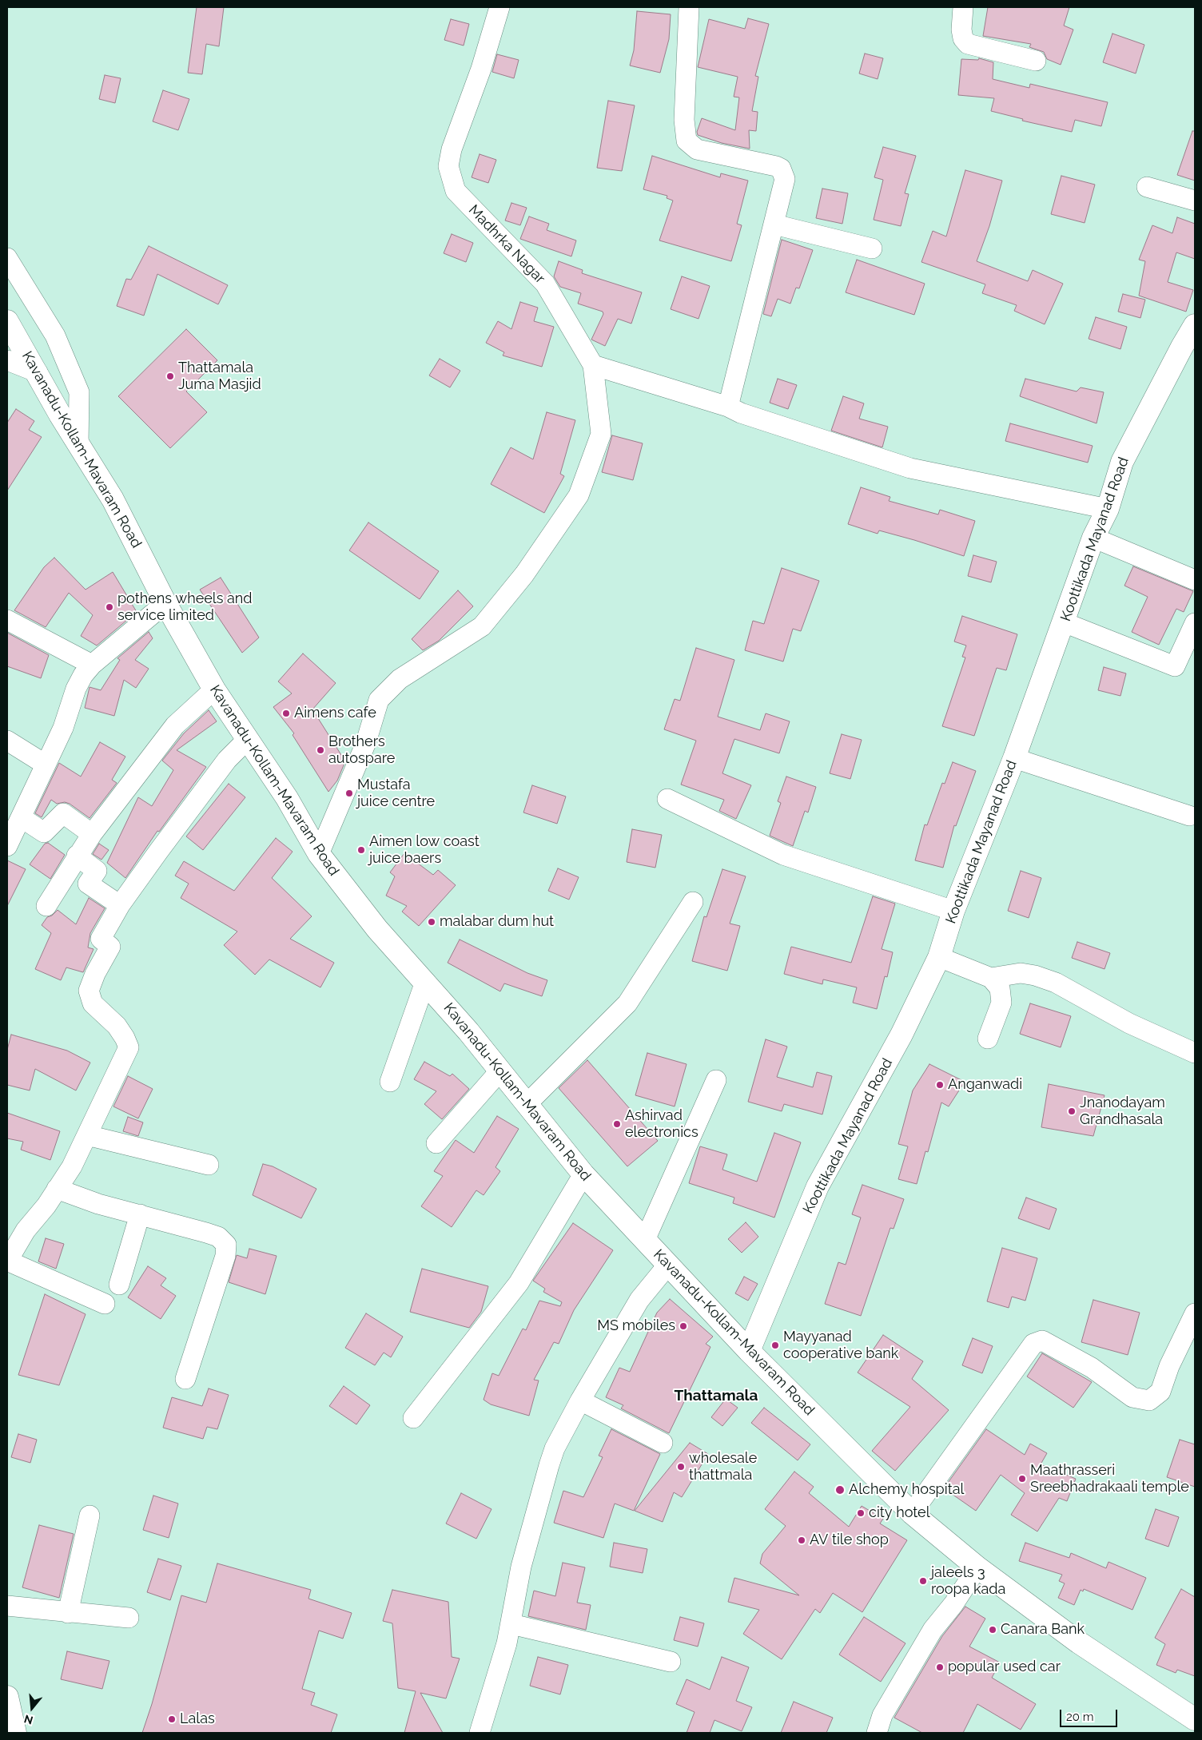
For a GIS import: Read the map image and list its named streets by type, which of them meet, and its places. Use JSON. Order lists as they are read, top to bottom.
{
  "streets": {
    "main road": ["Kavanadu-Kollam-Mavaram Road", "Koottikada Mayanad Road"],
    "street": ["Madhrka Nagar"]
  },
  "crossings": [
    ["Kavanadu-Kollam-Mavaram Road", "Koottikada Mayanad Road"]
  ],
  "districts": ["Thattamala"],
  "places": [
    "Thattamala Juma Masjid",
    "pothens wheels and service limited",
    "Aimens cafe",
    "Brothers autospare",
    "Mustafa juice centre",
    "Aimen low coast juice baers",
    "malabar dum hut",
    "Anganwadi",
    "Jnanodayam Grandhasala",
    "Ashirvad electronics",
    "MS mobiles",
    "Mayyanad cooperative bank",
    "wholesale thattmala",
    "Maathrasseri Sreebhadrakaali temple",
    "Alchemy hospital",
    "city hotel",
    "AV tile shop",
    "jaleels 3 roopa kada",
    "Canara Bank",
    "popular used car",
    "Lalas"
  ],
  "scale_bar": "20 m",
  "north": "bottom"
}
